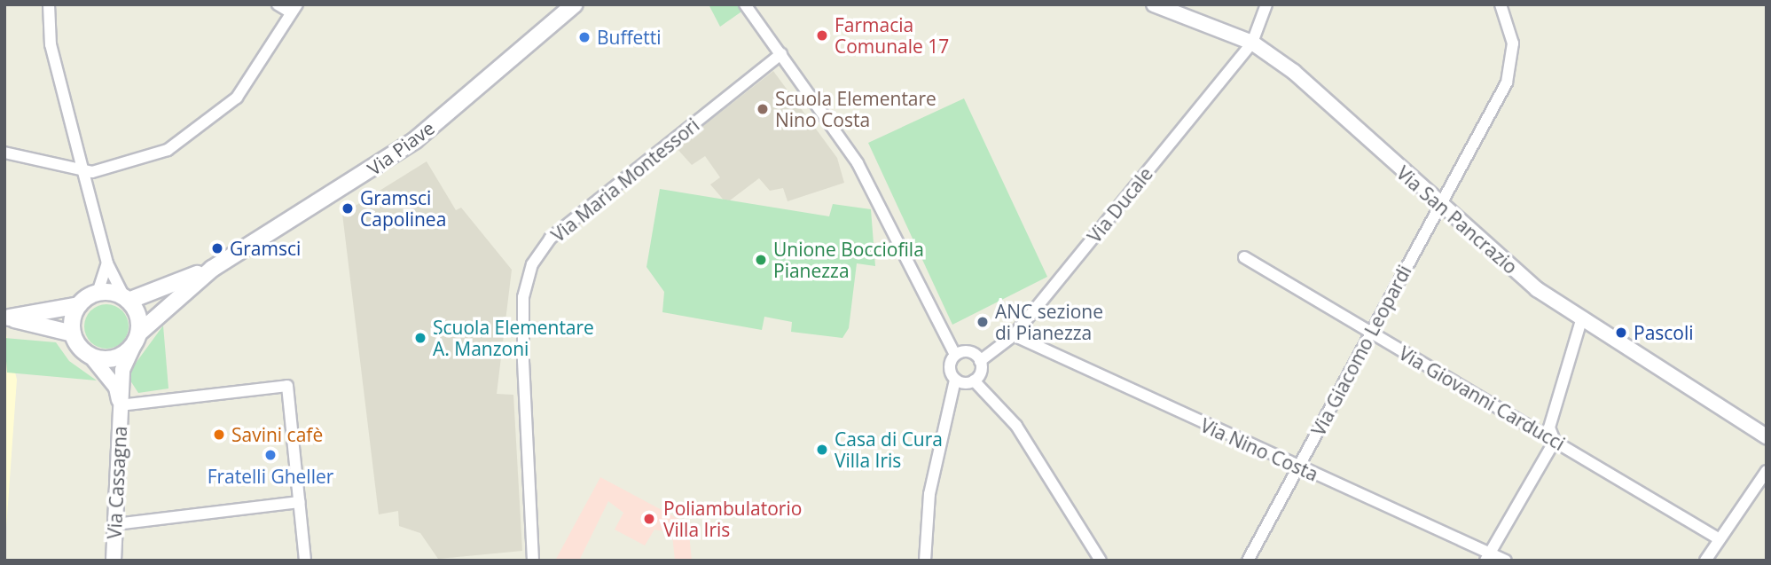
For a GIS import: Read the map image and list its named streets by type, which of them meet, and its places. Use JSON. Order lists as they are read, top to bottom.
{
  "streets": {
    "main road": ["Via Piave"],
    "street": [
      "Via Maria Montessori",
      "Via Ducale",
      "Via San Pancrazio",
      "Via Giacomo Leopardi",
      "Via Giovanni Carducci",
      "Via Nino Costa",
      "Via Cassagna"
    ]
  },
  "crossings": [
    ["Via Piave", "Via Cassagna"],
    ["Via Ducale", "Via San Pancrazio"],
    ["Via Ducale", "Via Nino Costa"],
    ["Via San Pancrazio", "Via Giacomo Leopardi"],
    ["Via Giacomo Leopardi", "Via Giovanni Carducci"],
    ["Via Giacomo Leopardi", "Via Nino Costa"]
  ],
  "places": [
    "Farmacia Comunale 17",
    "Buffetti",
    "Scuola Elementare Nino Costa",
    "Gramsci Capolinea",
    "Gramsci",
    "Unione Bocciofila Pianezza",
    "ANC sezione di Pianezza",
    "Pascoli",
    "Scuola Elementare A. Manzoni",
    "Savini cafè",
    "Casa di Cura Villa Iris",
    "Fratelli Gheller",
    "Poliambulatorio Villa Iris"
  ]
}
